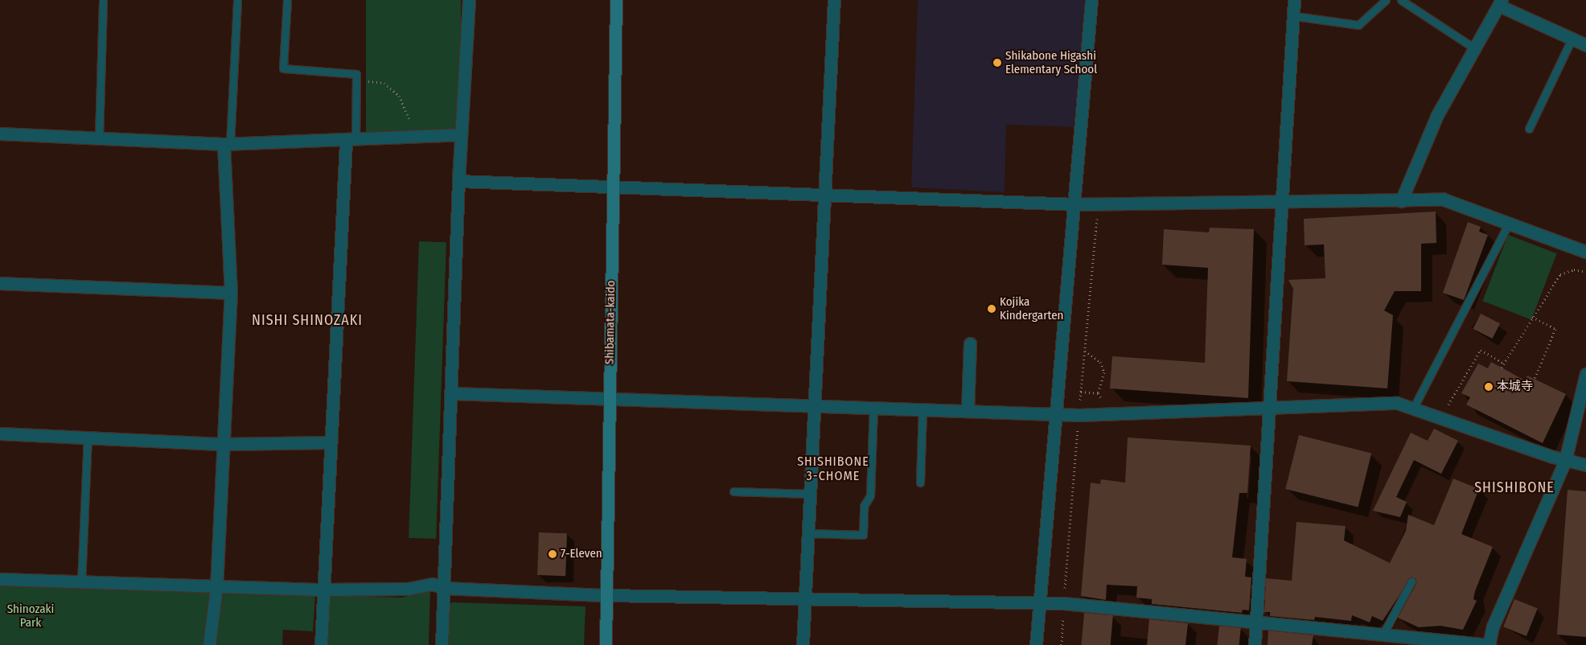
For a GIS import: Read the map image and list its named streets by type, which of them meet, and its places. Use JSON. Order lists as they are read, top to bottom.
{
  "streets": {
    "main road": ["Shibamata-kaido"]
  },
  "districts": ["NISHI SHINOZAKI", "SHISHIBONE 3-CHOME", "SHISHIBONE"],
  "parks": ["Shinozaki Park"],
  "places": [
    "Shikabone Higashi Elementary School",
    "Kojika Kindergarten",
    "本城寺",
    "7-Eleven"
  ]
}
